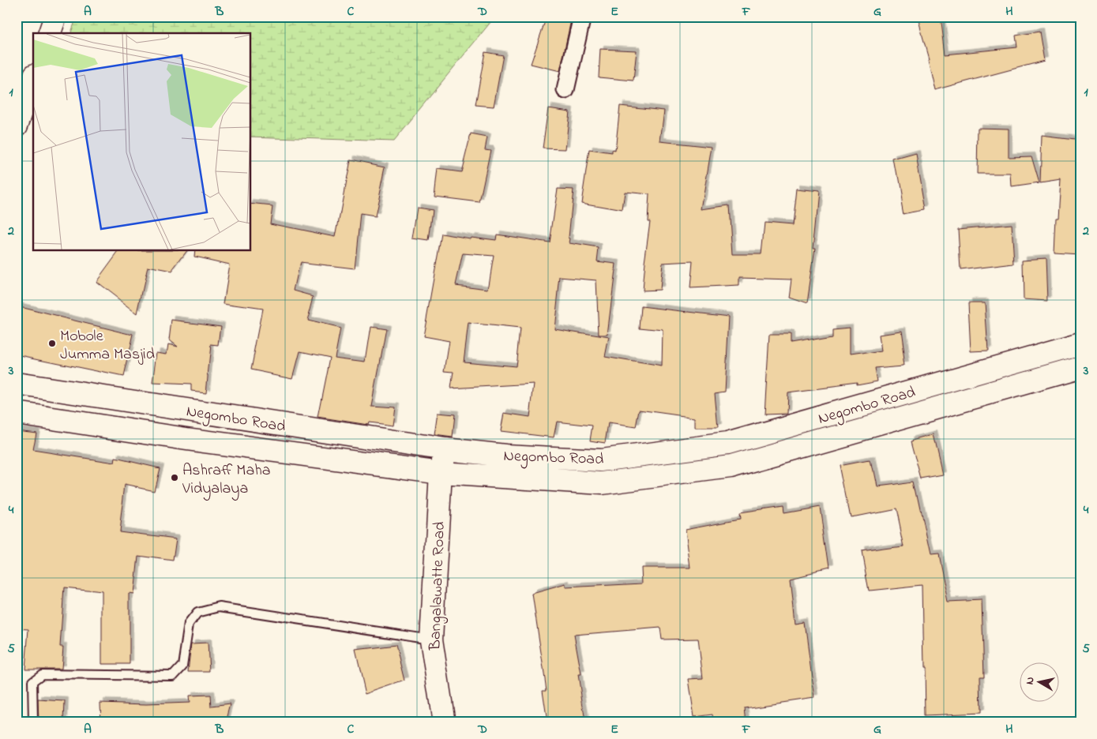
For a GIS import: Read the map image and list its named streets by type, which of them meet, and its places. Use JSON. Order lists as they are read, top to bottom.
{
  "streets": {
    "main road": ["Negombo Road", "Bangalawatte Road"]
  },
  "crossings": [
    ["Negombo Road", "Bangalawatte Road"]
  ],
  "places": ["Mobole Jumma Masjid", "Ashraff Maha Vidyalaya"],
  "north": "left",
  "grid": {
    "columns": [
      "A",
      "B",
      "C",
      "D",
      "E",
      "F",
      "G",
      "H"
    ],
    "rows": [
      "1",
      "2",
      "3",
      "4",
      "5"
    ]
  }
}
